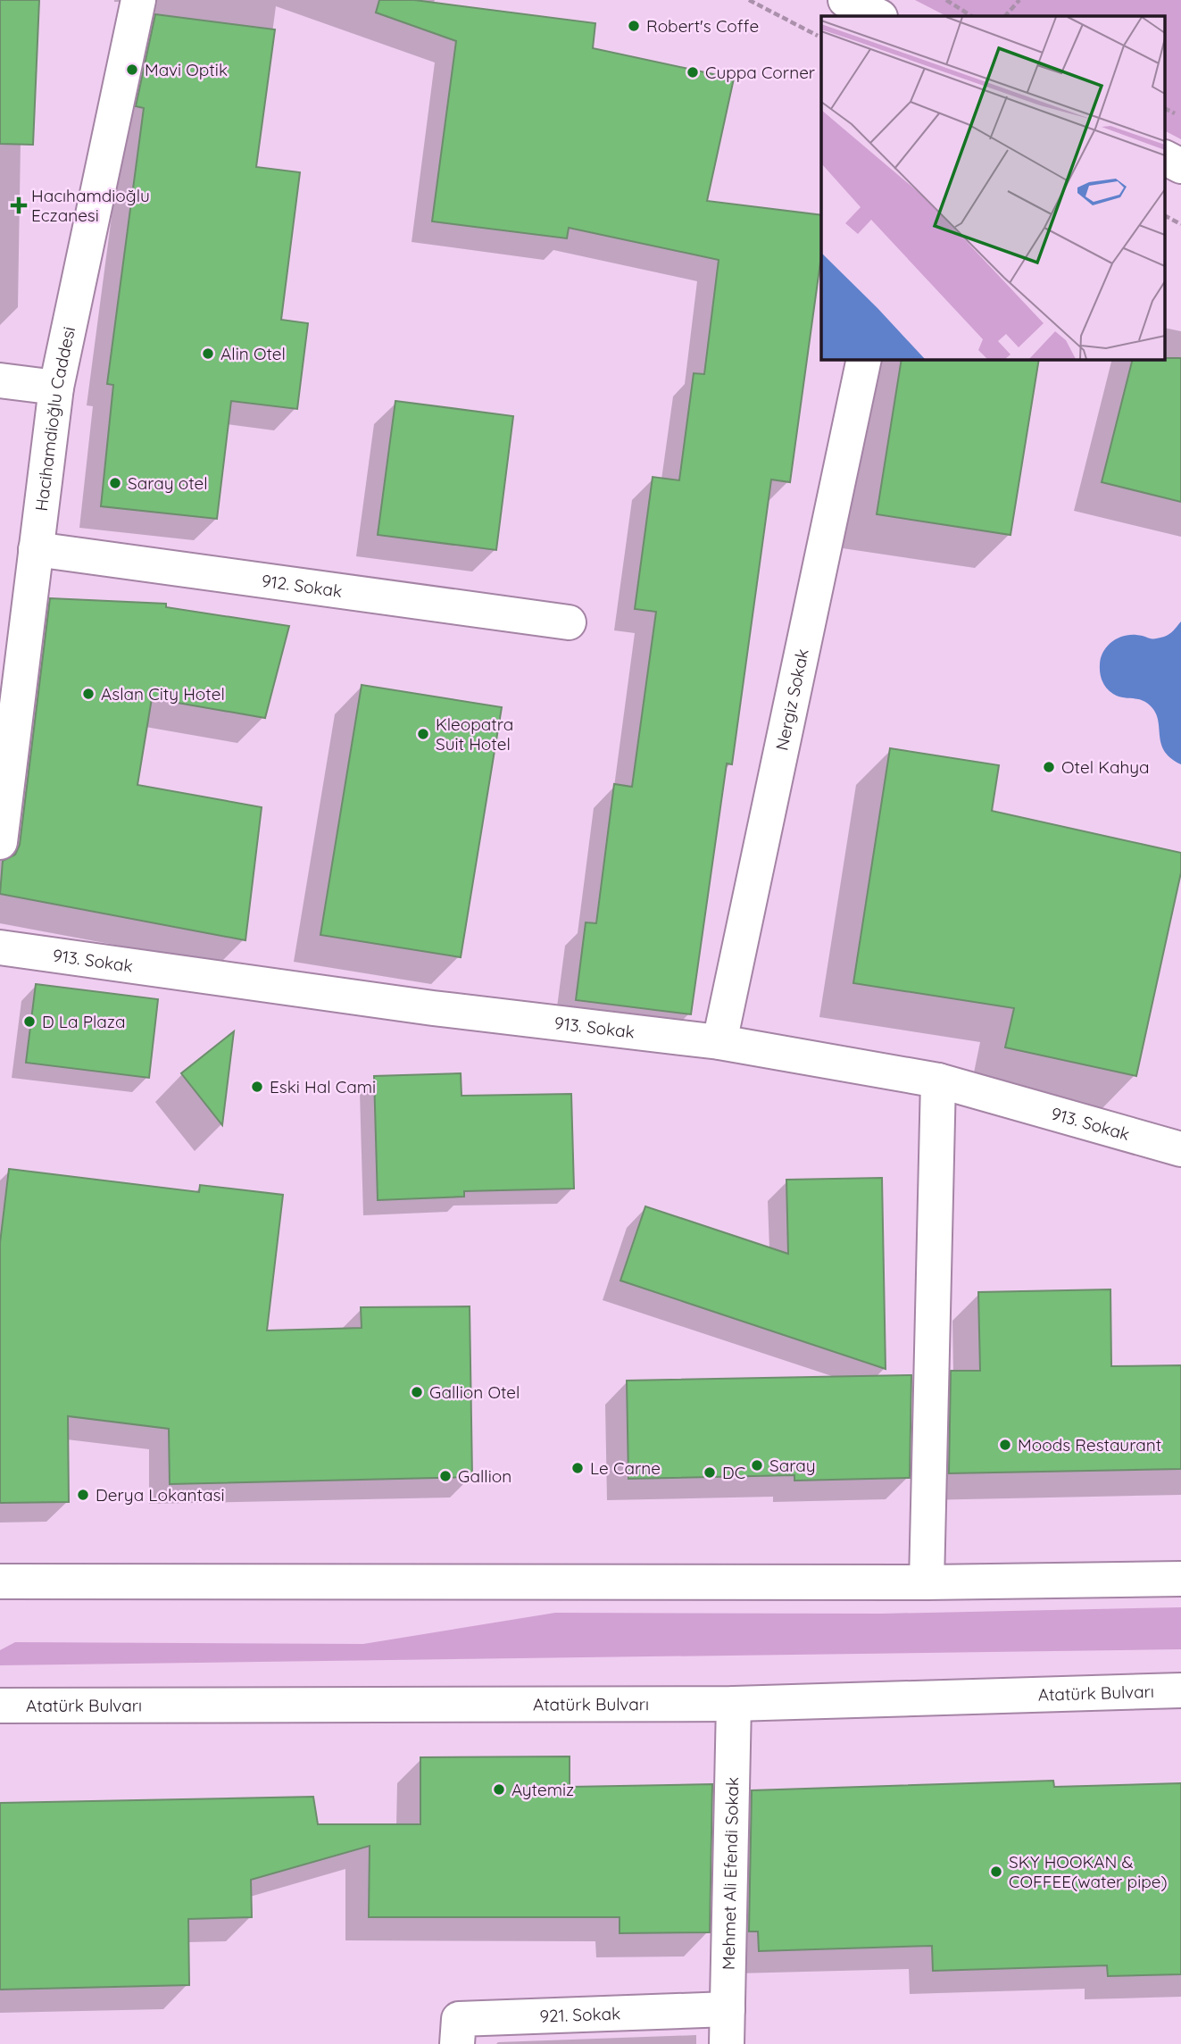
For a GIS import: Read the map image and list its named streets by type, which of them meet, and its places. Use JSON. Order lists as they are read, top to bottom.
{
  "streets": {
    "street": [
      "Hacihamdioğlu Caddesi",
      "912. Sokak",
      "Nergiz Sokak",
      "913. Sokak",
      "Atatürk Bulvarı",
      "Mehmet Ali Efendi Sokak",
      "921. Sokak"
    ]
  },
  "crossings": [
    ["Hacihamdioğlu Caddesi", "912. Sokak"],
    ["Nergiz Sokak", "913. Sokak"],
    ["Atatürk Bulvarı", "Mehmet Ali Efendi Sokak"],
    ["Mehmet Ali Efendi Sokak", "921. Sokak"]
  ],
  "places": {
    "other": [
      "Robert's Coffe",
      "Mavi Optik",
      "Cuppa Corner",
      "Alin Otel",
      "Saray otel",
      "Aslan City Hotel",
      "Kleopatra Suit Hotel",
      "Otel Kahya",
      "D La Plaza",
      "Eski Hal Cami",
      "Gallion Otel",
      "Moods Restaurant",
      "Saray",
      "Le Carne",
      "DC",
      "Gallion",
      "Derya Lokantasi",
      "Aytemiz",
      "SKY HOOKAN & COFFEE(water pipe)"
    ],
    "health": ["Hacıhamdioğlu Eczanesi"]
  }
}
